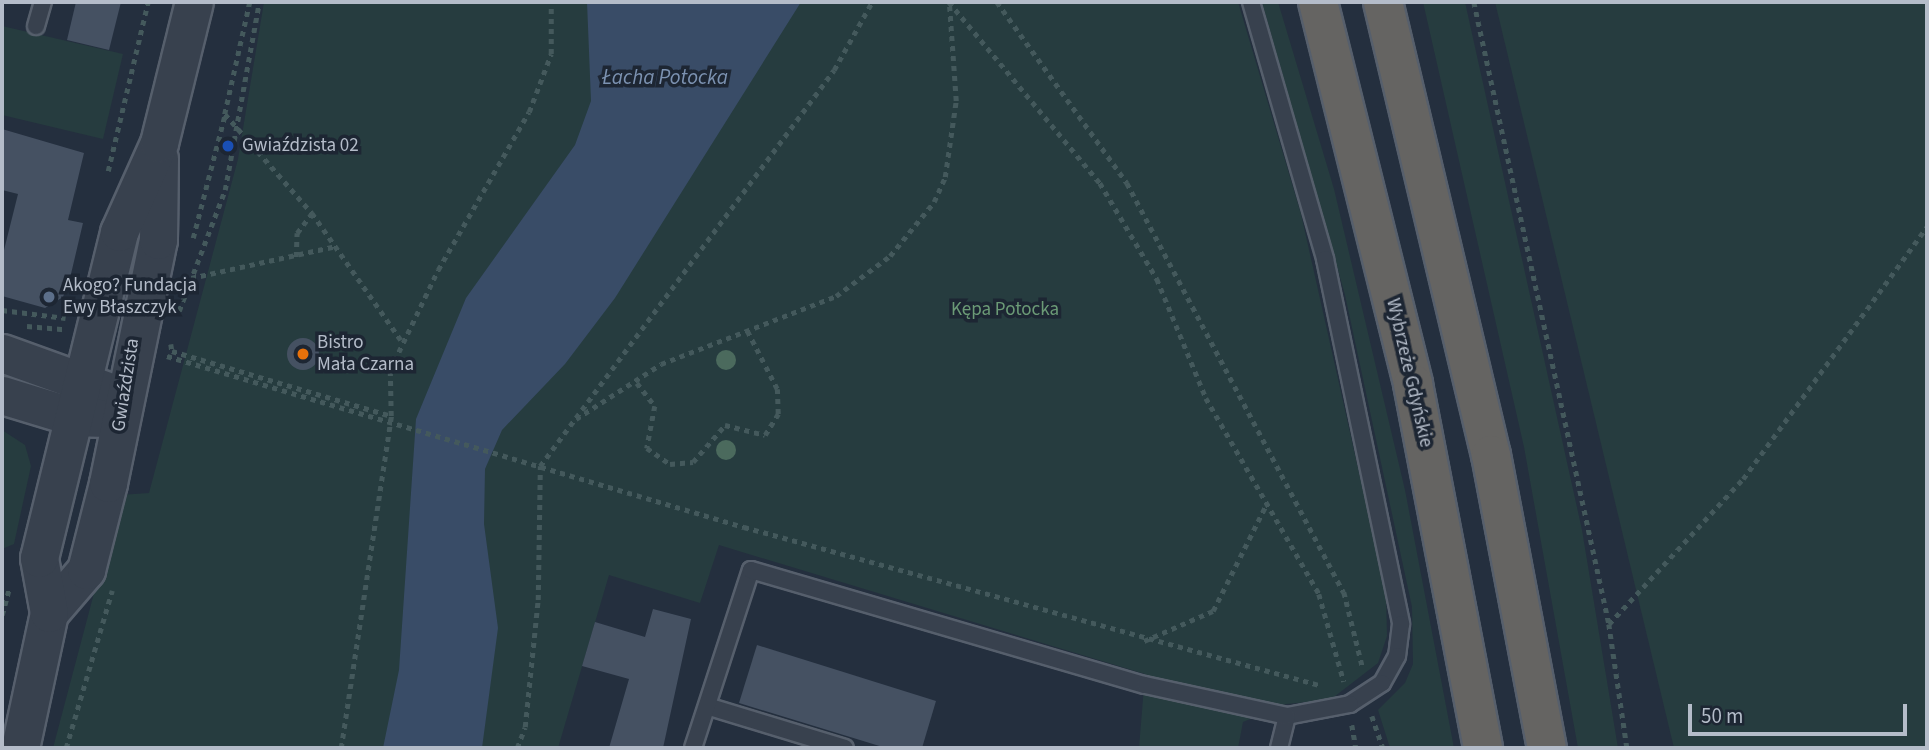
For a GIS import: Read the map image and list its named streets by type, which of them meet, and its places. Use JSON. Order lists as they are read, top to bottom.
{
  "streets": {
    "highway": ["Wybrzeże Gdyńskie"],
    "street": ["Gwiaździsta"]
  },
  "water": ["Łacha Potocka"],
  "parks": ["Kępa Potocka"],
  "places": ["Gwiaździsta 02", "Akogo? Fundacja Ewy Błaszczyk", "Bistro Mała Czarna"],
  "scale_bar": "50 m"
}
